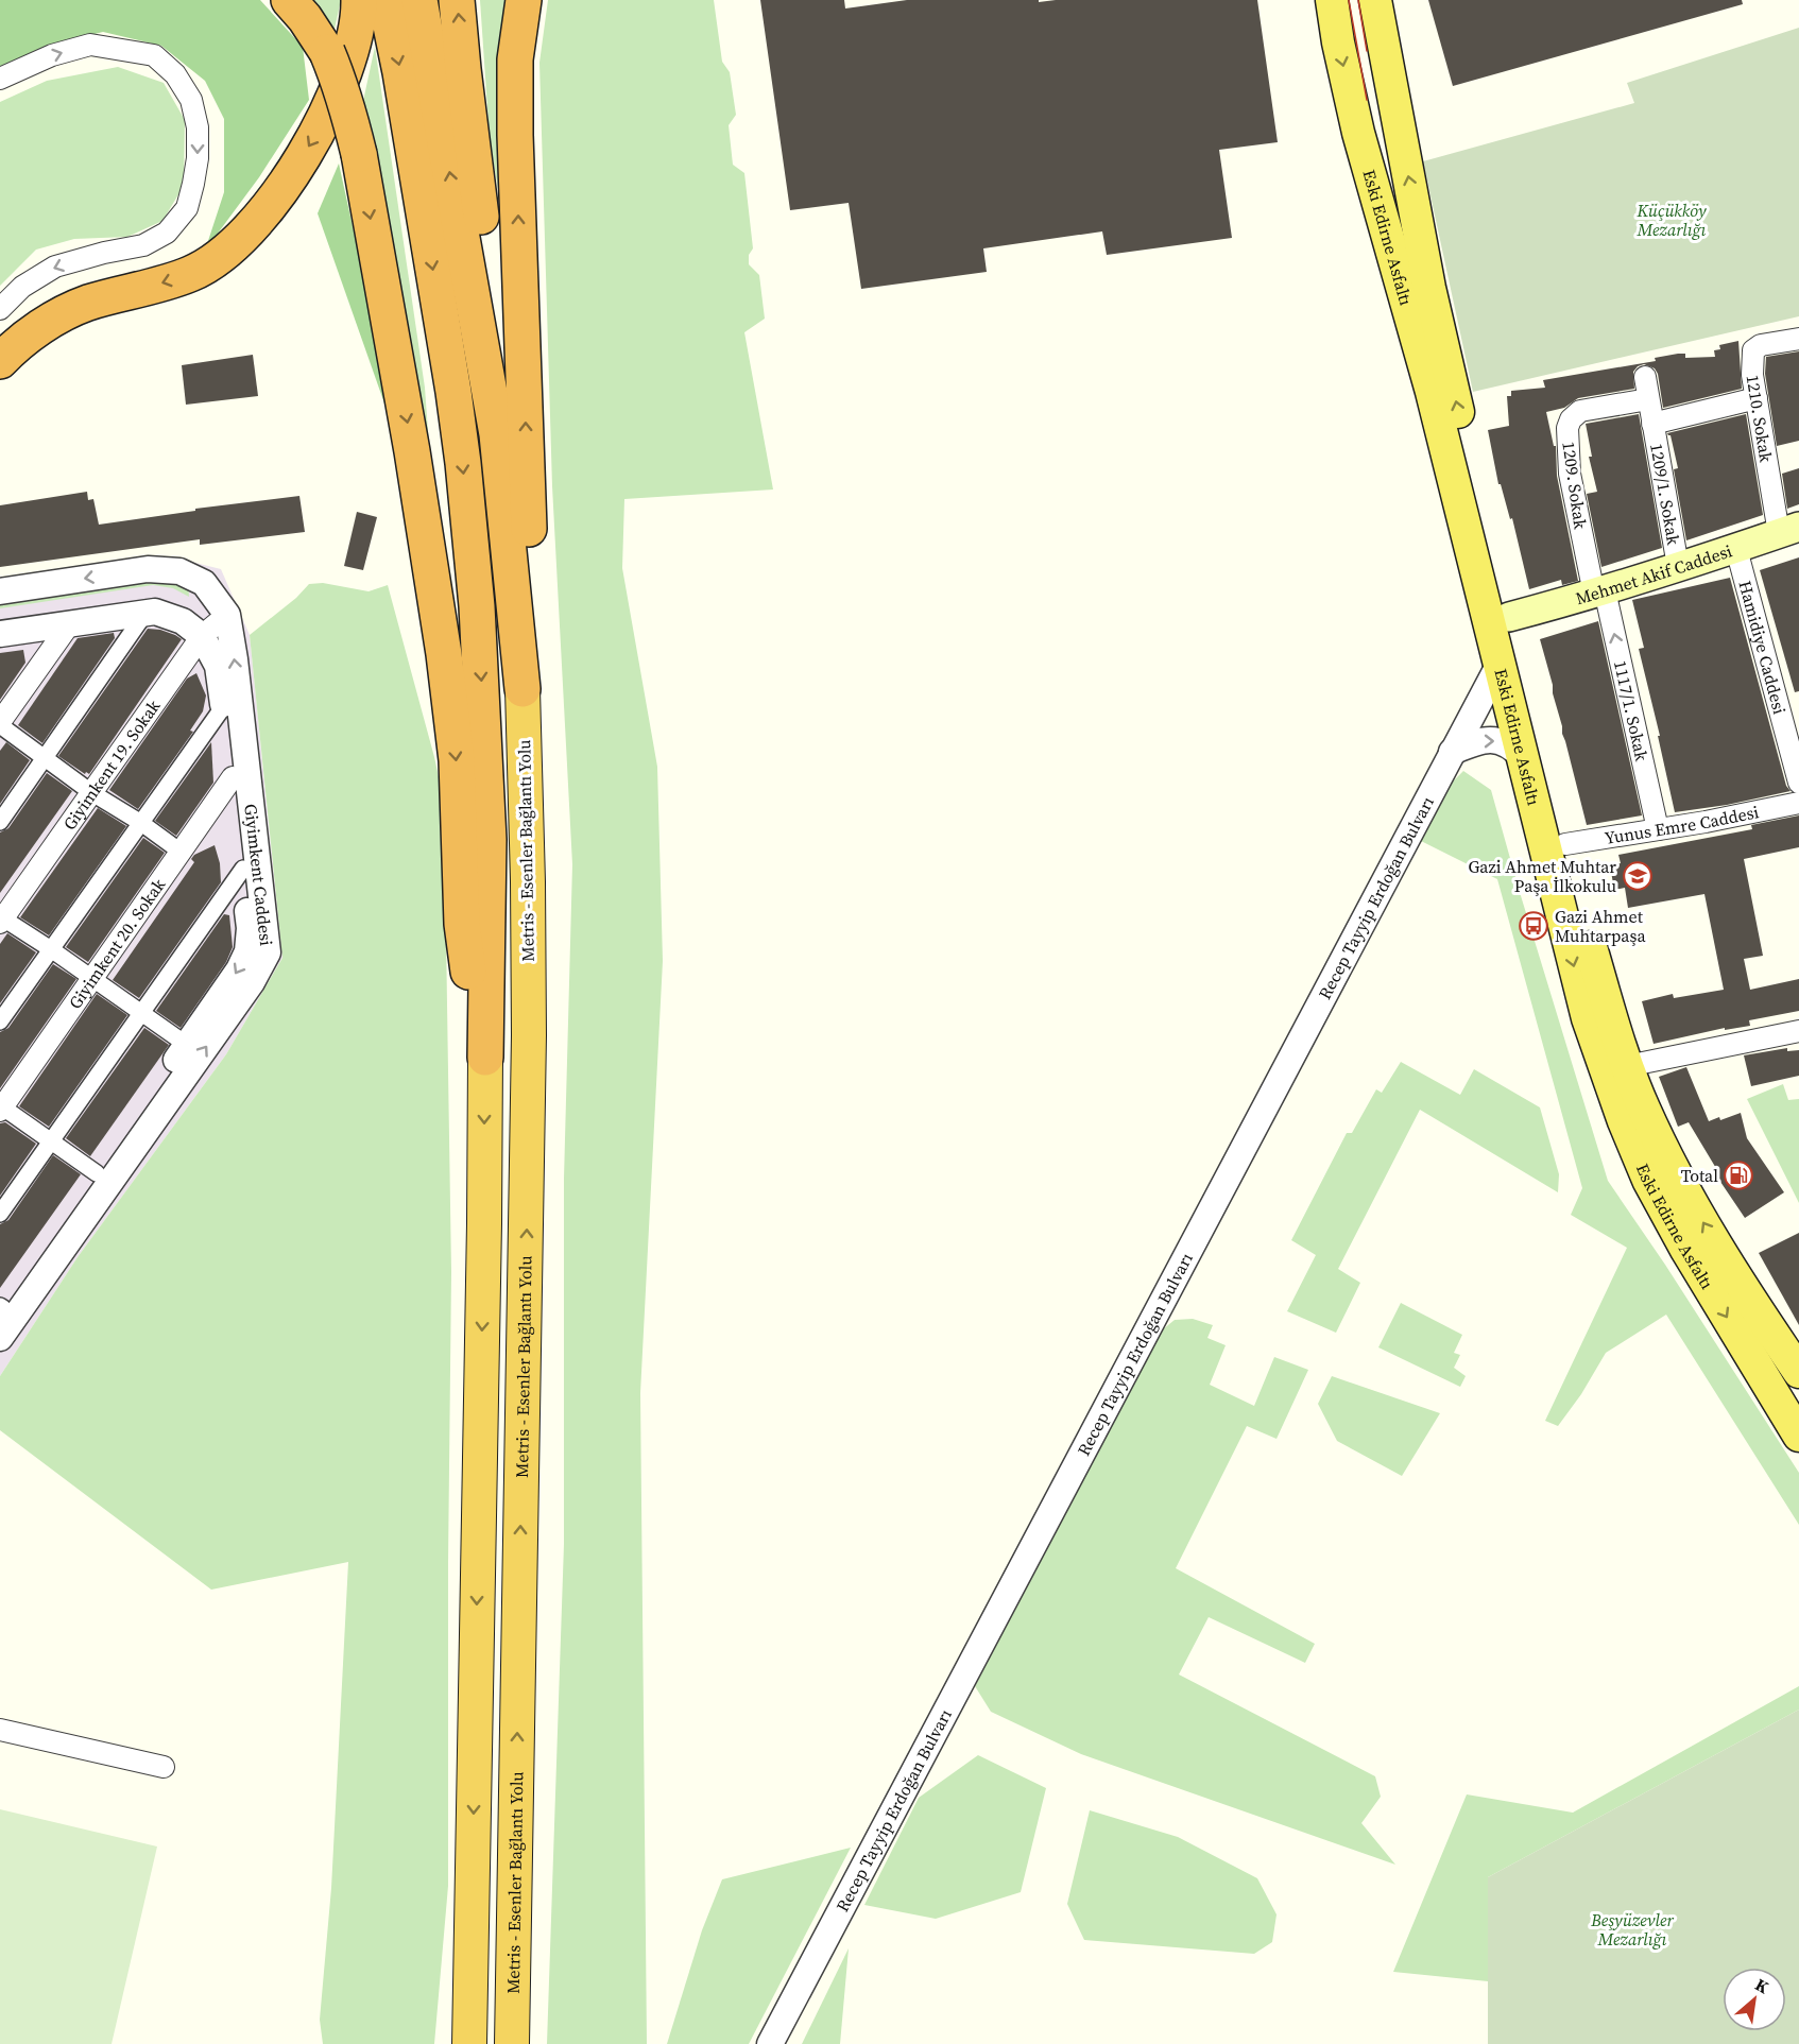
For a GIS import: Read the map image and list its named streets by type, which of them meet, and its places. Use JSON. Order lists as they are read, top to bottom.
{
  "streets": {
    "highway": ["Metris - Esenler Bağlantı Yolu"],
    "main road": ["Eski Edirne Asfaltı", "Mehmet Akif Caddesi"],
    "street": [
      "1210. Sokak",
      "1209. Sokak",
      "1209/1. Sokak",
      "Hamidiye Caddesi",
      "1117/1. Sokak",
      "Giyimkent 19. Sokak",
      "Yunus Emre Caddesi",
      "Giyimkent Caddesi",
      "Recep Tayyip Erdoğan Bulvarı",
      "Giyimkent 20. Sokak"
    ]
  },
  "crossings": [
    ["Eski Edirne Asfaltı", "Mehmet Akif Caddesi"],
    ["Eski Edirne Asfaltı", "Yunus Emre Caddesi"],
    ["Eski Edirne Asfaltı", "Recep Tayyip Erdoğan Bulvarı"],
    ["1210. Sokak", "1209/1. Sokak"],
    ["1210. Sokak", "Mehmet Akif Caddesi"],
    ["1209. Sokak", "1209/1. Sokak"],
    ["1209. Sokak", "Mehmet Akif Caddesi"],
    ["1209. Sokak", "1117/1. Sokak"],
    ["1209/1. Sokak", "Mehmet Akif Caddesi"],
    ["Mehmet Akif Caddesi", "Hamidiye Caddesi"],
    ["Mehmet Akif Caddesi", "1117/1. Sokak"],
    ["Mehmet Akif Caddesi", "Recep Tayyip Erdoğan Bulvarı"],
    ["1117/1. Sokak", "Yunus Emre Caddesi"],
    ["Giyimkent 19. Sokak", "Giyimkent Caddesi"],
    ["Giyimkent Caddesi", "Giyimkent 20. Sokak"]
  ],
  "one_way": ["1117/1. Sokak"],
  "parks": ["Küçükköy Mezarlığı", "Beşyüzevler Mezarlığı"],
  "places": {
    "school or university": ["Gazi Ahmet Muhtar Paşa İlkokulu"],
    "bus stop": ["Gazi Ahmet Muhtarpaşa"],
    "fuel station": ["Total"]
  },
  "north": "top right"
}
